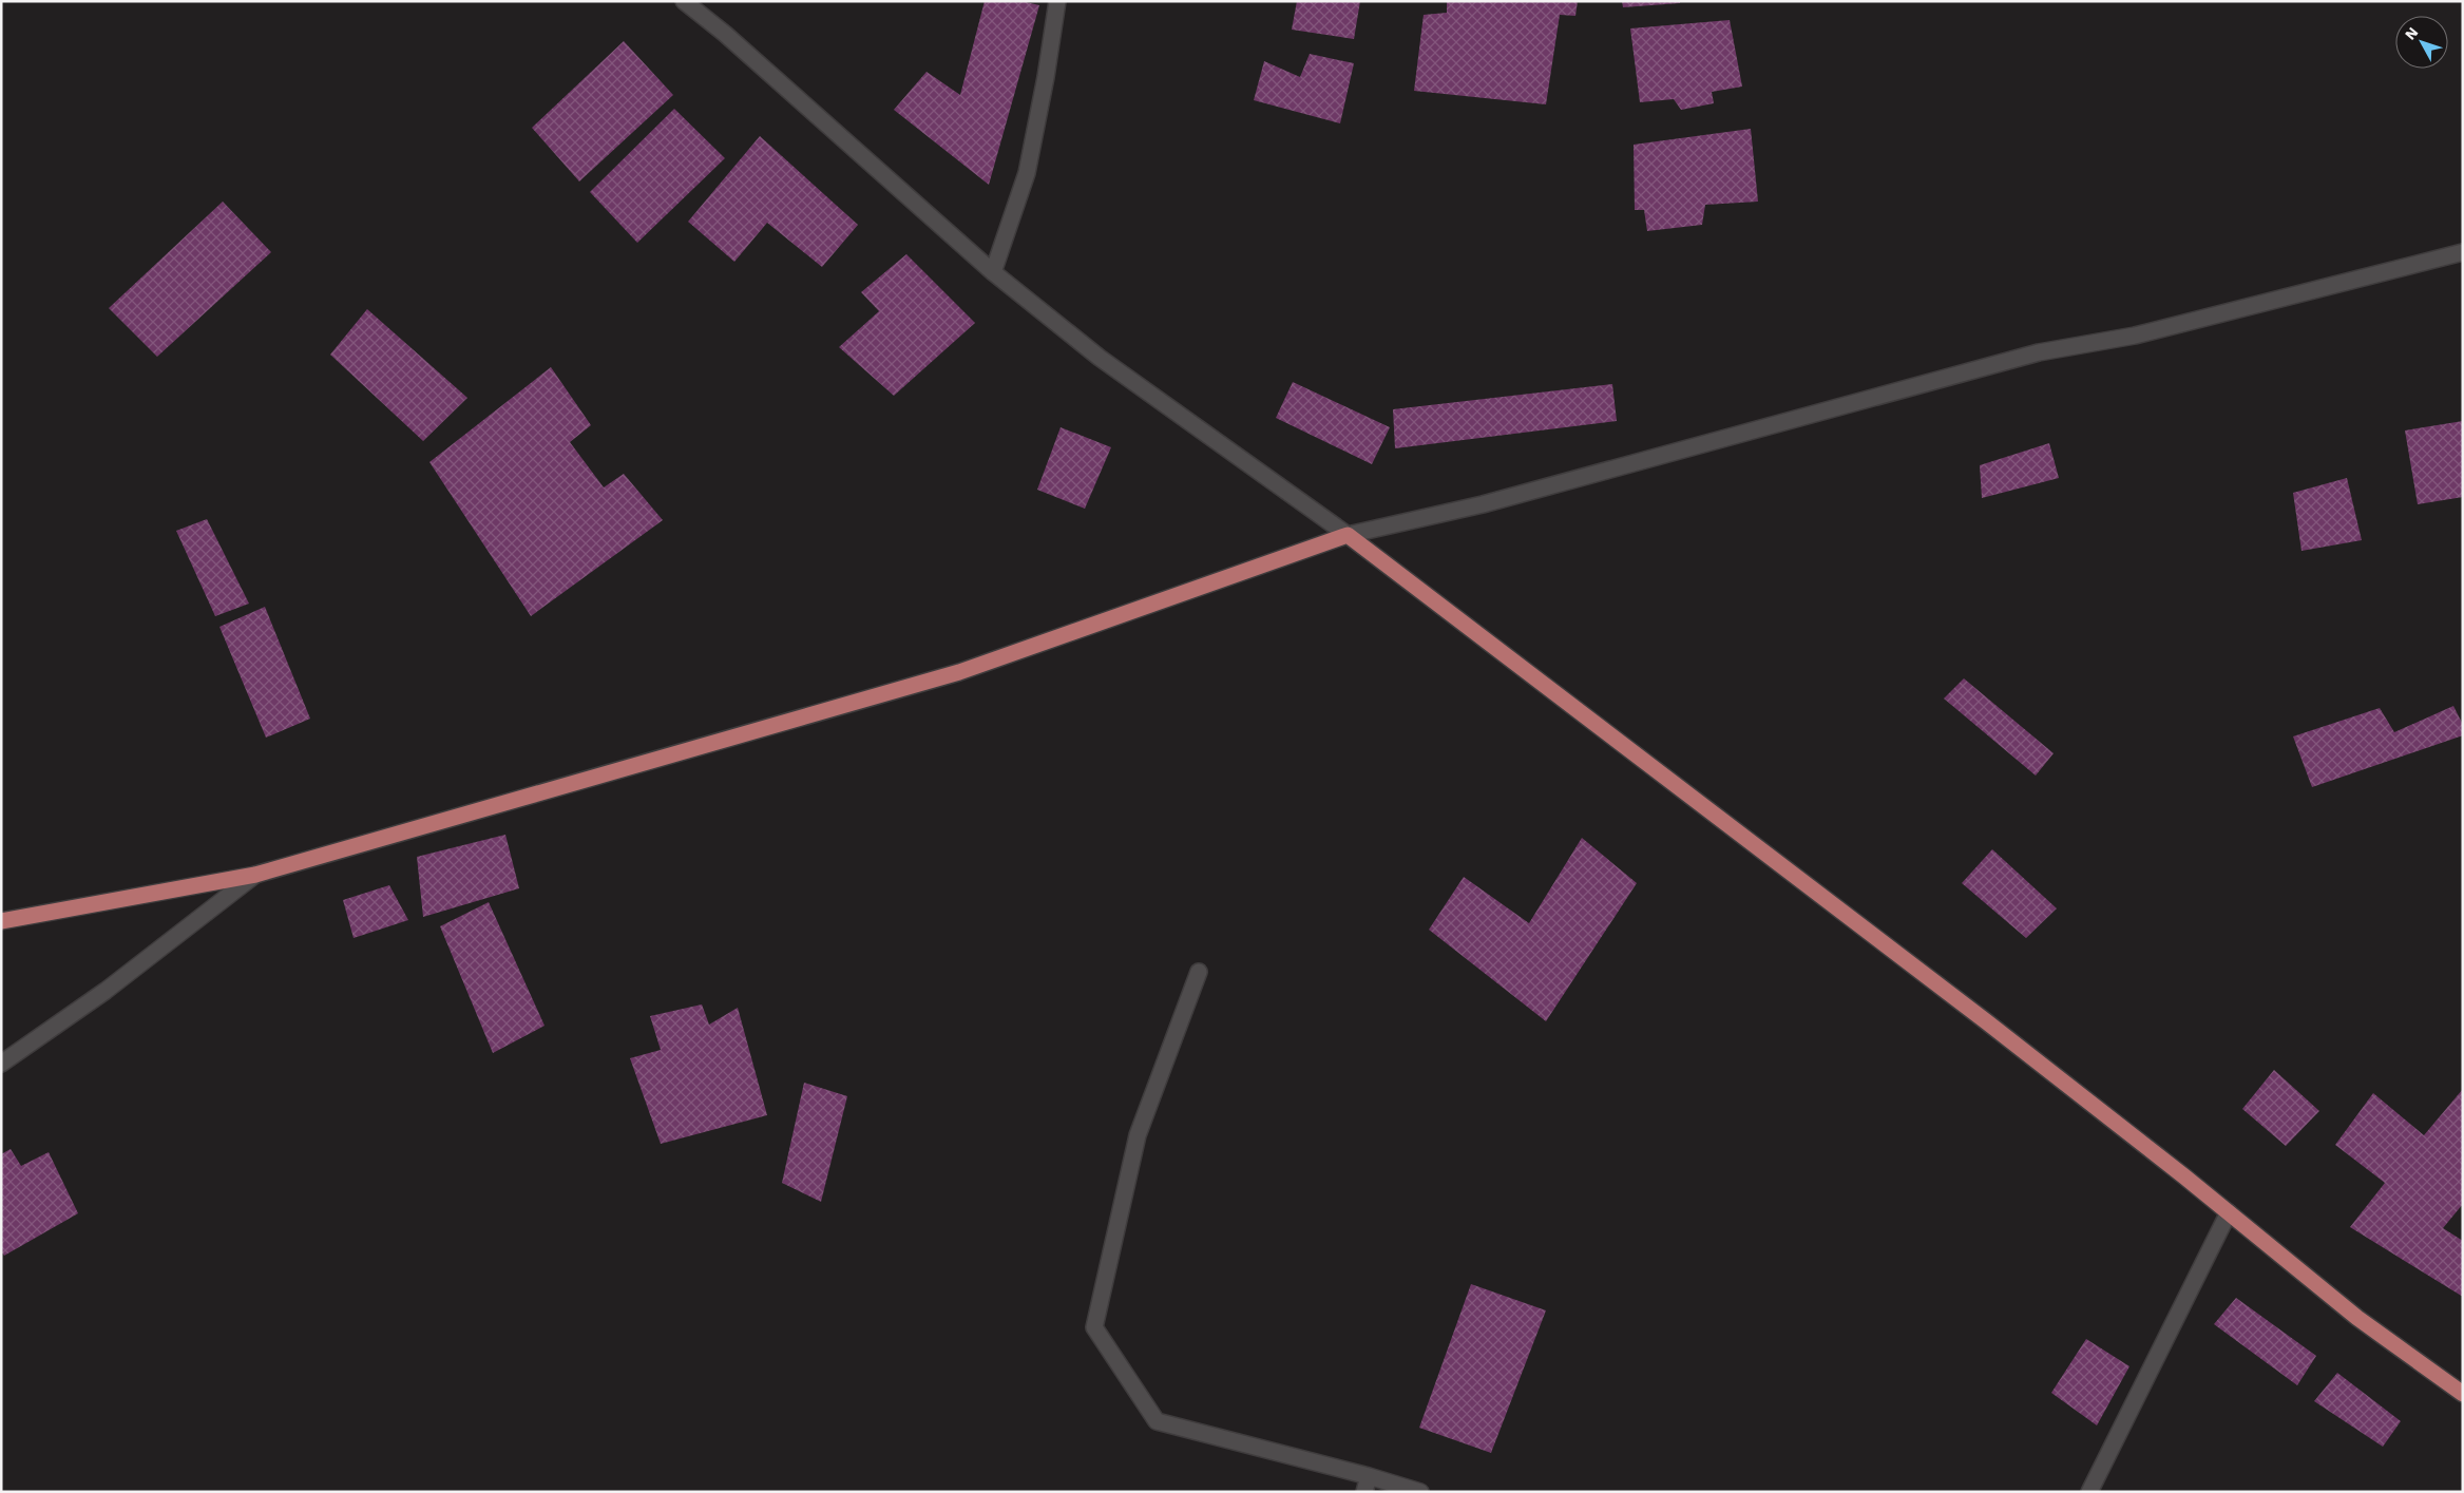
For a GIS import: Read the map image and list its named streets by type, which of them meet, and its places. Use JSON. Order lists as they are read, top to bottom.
{
  "north": "top left"
}
